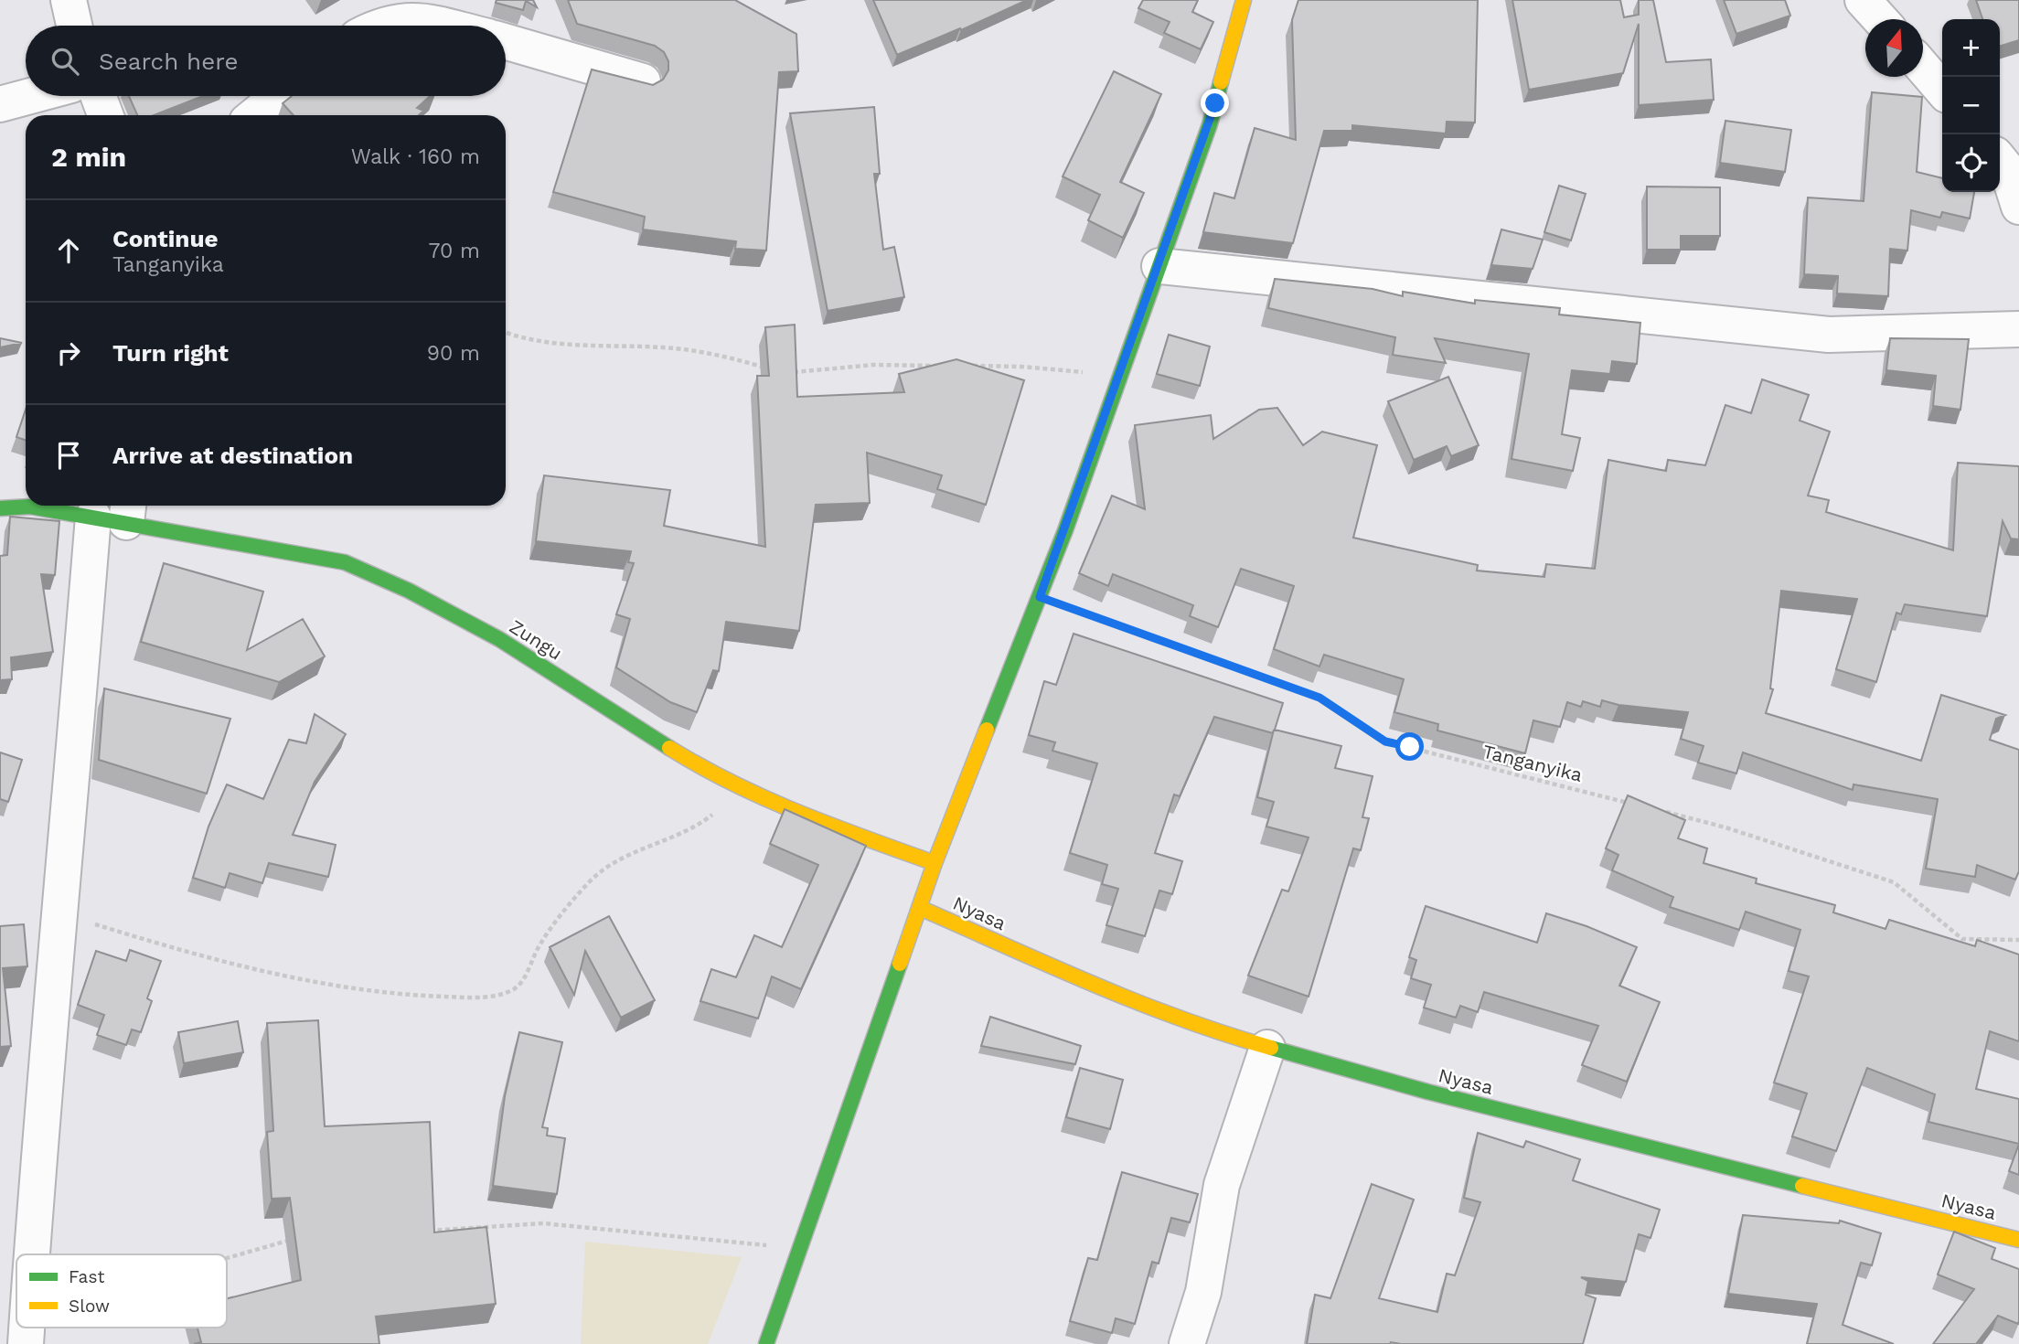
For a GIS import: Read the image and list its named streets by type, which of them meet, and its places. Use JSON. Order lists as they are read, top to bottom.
{
  "streets": {
    "street": ["Zungu", "Nyasa"],
    "path": ["Tanganyika"]
  },
  "legend": ["Fast", "Slow"],
  "north": "top",
  "page": {
    "map_buttons": ["+", "−"],
    "search": "Search here",
    "heading": ["2 min", "Walk · 160 m"],
    "list": [
      ["Continue", "Tanganyika", "70 m"],
      ["Turn right", "90 m"],
      "Arrive at destination"
    ]
  }
}
